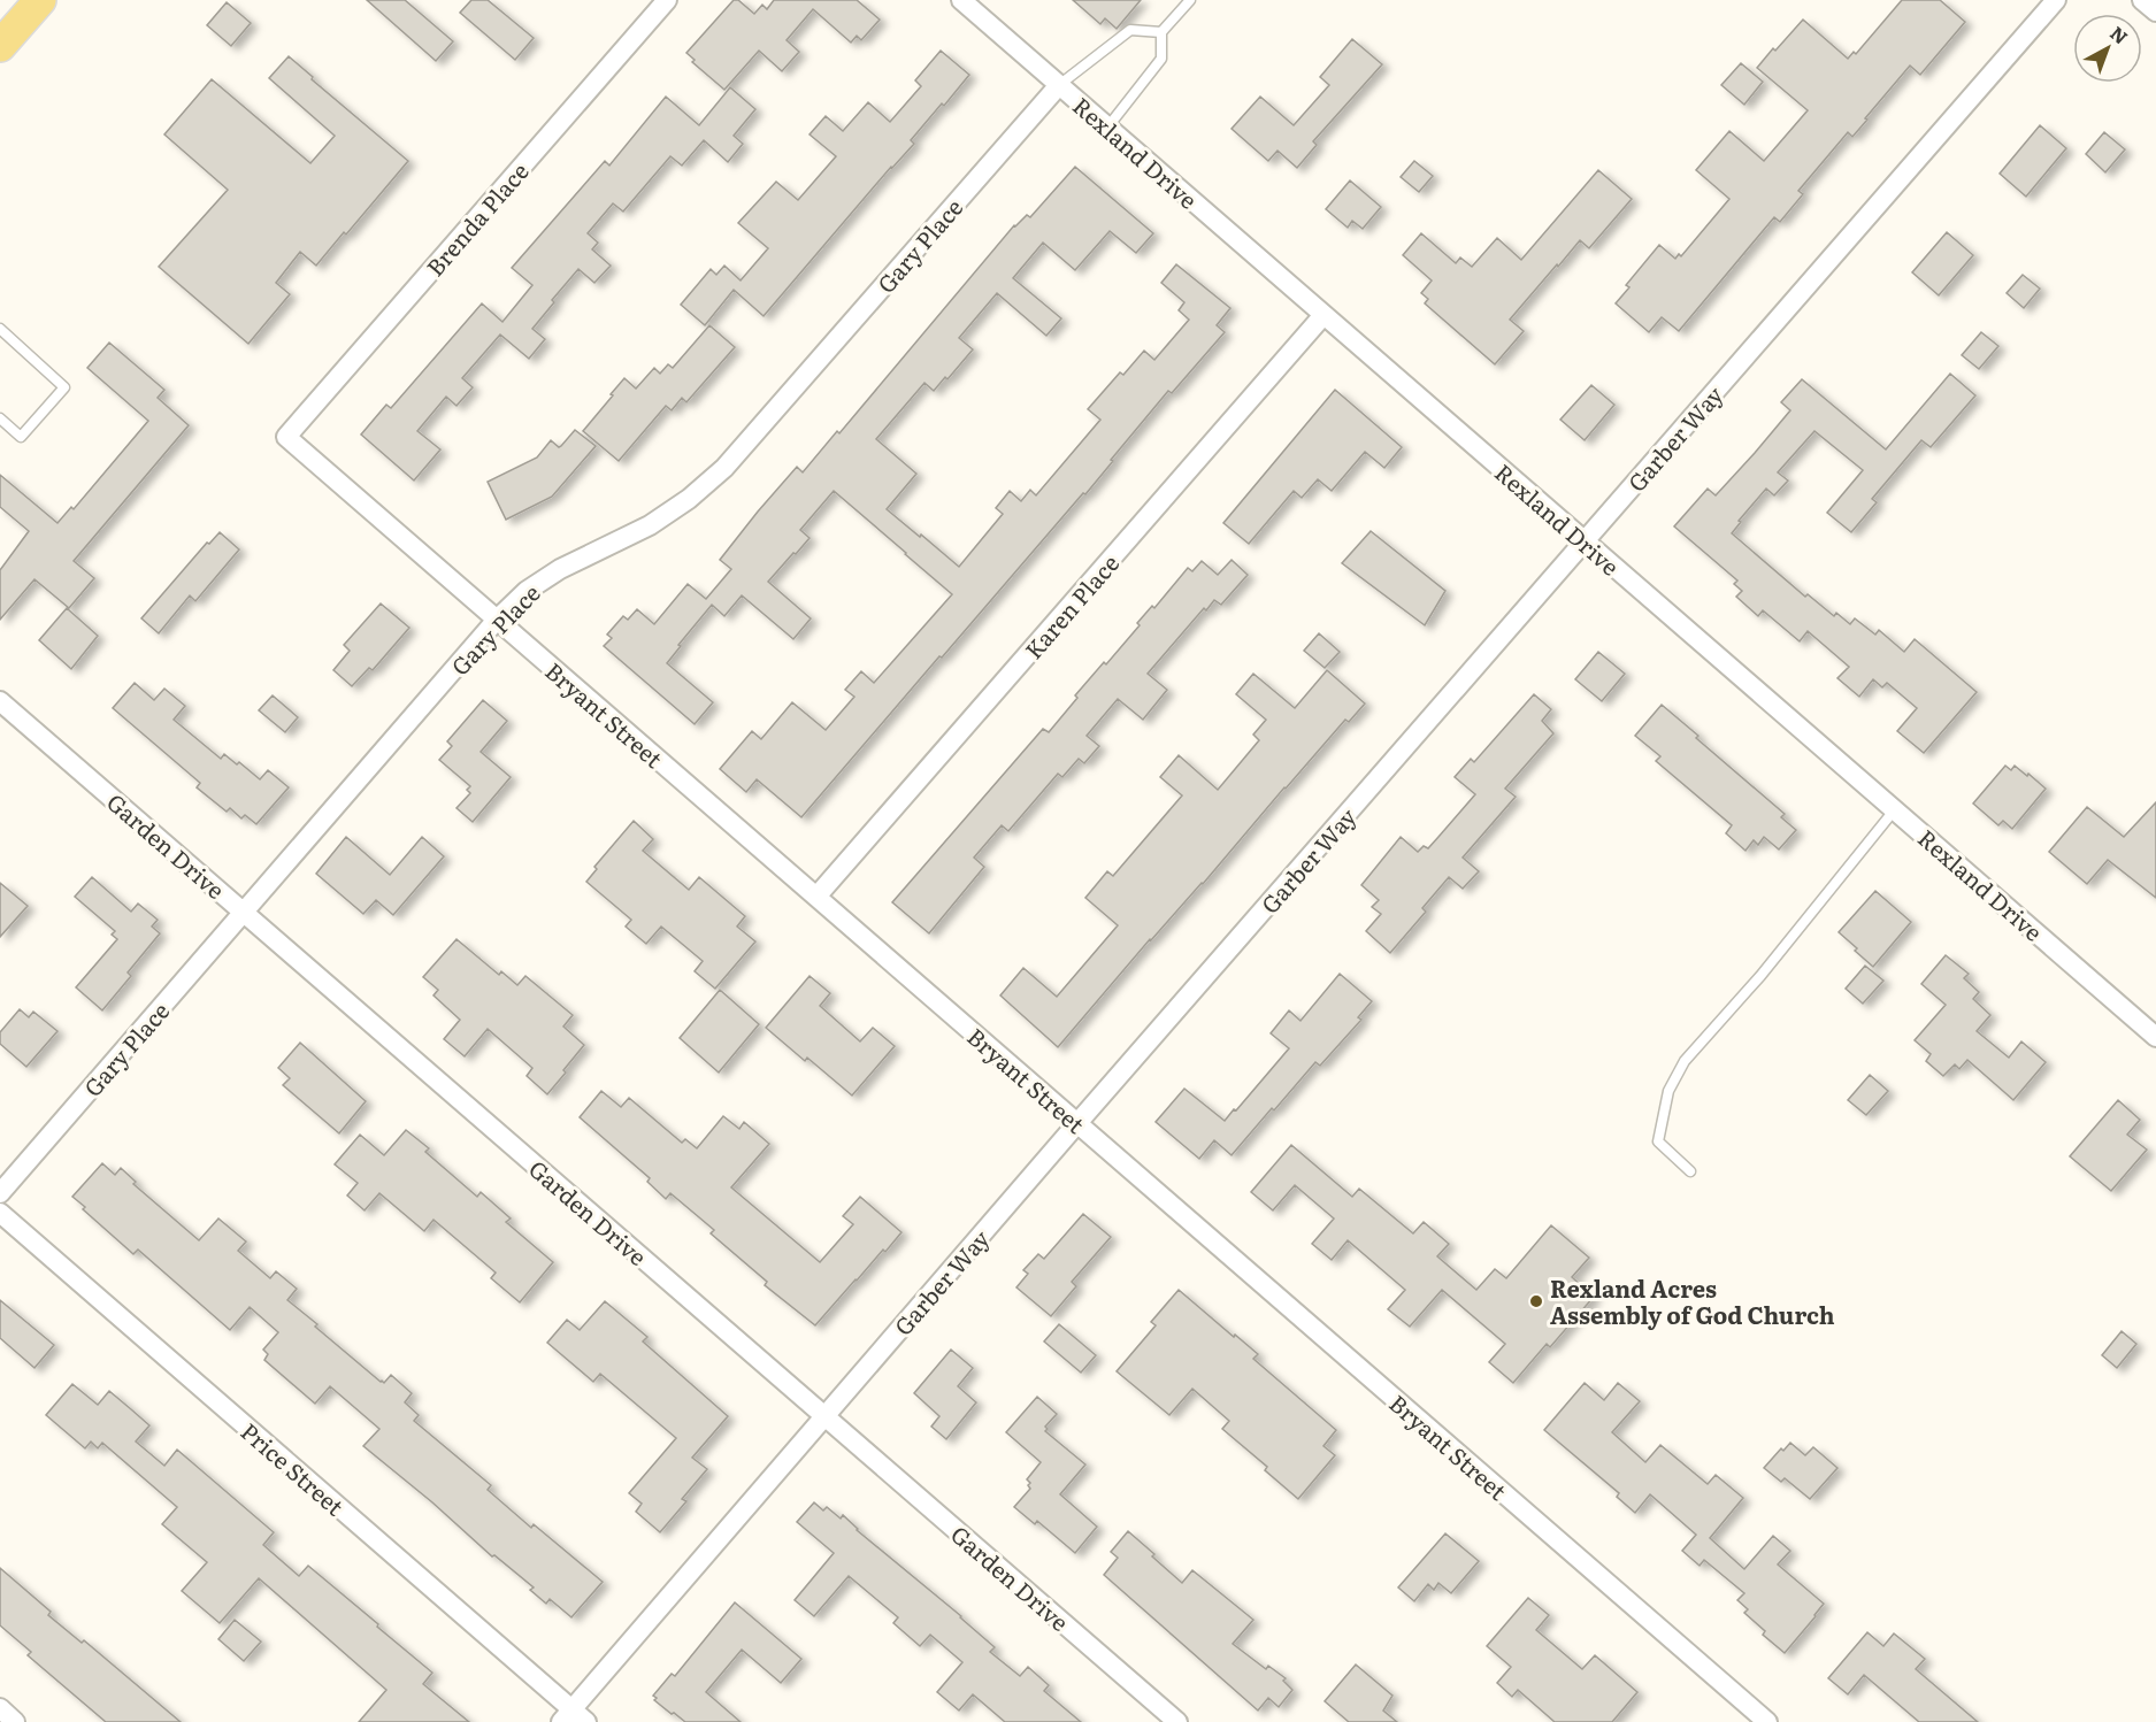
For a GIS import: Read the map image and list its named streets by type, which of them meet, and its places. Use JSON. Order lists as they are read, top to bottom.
{
  "streets": {
    "street": [
      "Rexland Drive",
      "Brenda Place",
      "Gary Place",
      "Garber Way",
      "Karen Place",
      "Bryant Street",
      "Garden Drive",
      "Price Street"
    ]
  },
  "crossings": [
    ["Rexland Drive", "Gary Place"],
    ["Rexland Drive", "Garber Way"],
    ["Rexland Drive", "Karen Place"],
    ["Brenda Place", "Bryant Street"],
    ["Gary Place", "Bryant Street"],
    ["Gary Place", "Garden Drive"],
    ["Garber Way", "Bryant Street"],
    ["Garber Way", "Garden Drive"],
    ["Garber Way", "Price Street"],
    ["Karen Place", "Bryant Street"]
  ],
  "places": ["Rexland Acres Assembly of God Church"],
  "north": "top right"
}
